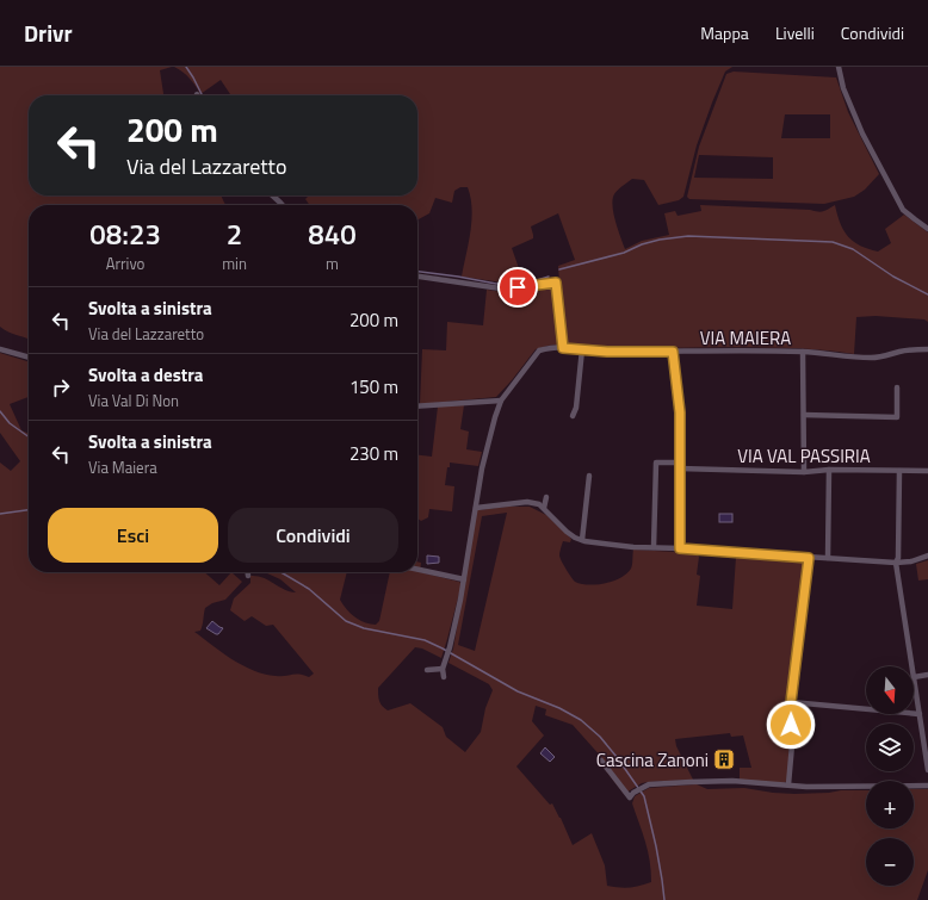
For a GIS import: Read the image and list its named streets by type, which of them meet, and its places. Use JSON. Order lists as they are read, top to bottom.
{
  "streets": {
    "street": ["VIA MAIERA", "VIA VAL PASSIRIA"]
  },
  "places": {
    "building": ["Cascina Zanoni"]
  },
  "north": "bottom",
  "page": {
    "header": "Drivr",
    "nav": ["Mappa", "Livelli", "Condividi"],
    "turn": ["200 m", "Via del Lazzaretto"],
    "eta": [
      "08:23",
      "Arrivo",
      "2",
      "min",
      "840",
      "m"
    ],
    "list": [
      {
        "name": "Svolta a sinistra",
        "note": "Via del Lazzaretto",
        "value": "200 m"
      },
      {
        "name": "Svolta a destra",
        "note": "Via Val Di Non",
        "value": "150 m"
      },
      {
        "name": "Svolta a sinistra",
        "note": "Via Maiera",
        "value": "230 m"
      }
    ],
    "buttons": ["Esci", "Condividi"],
    "map_buttons": ["+", "−"]
  }
}
